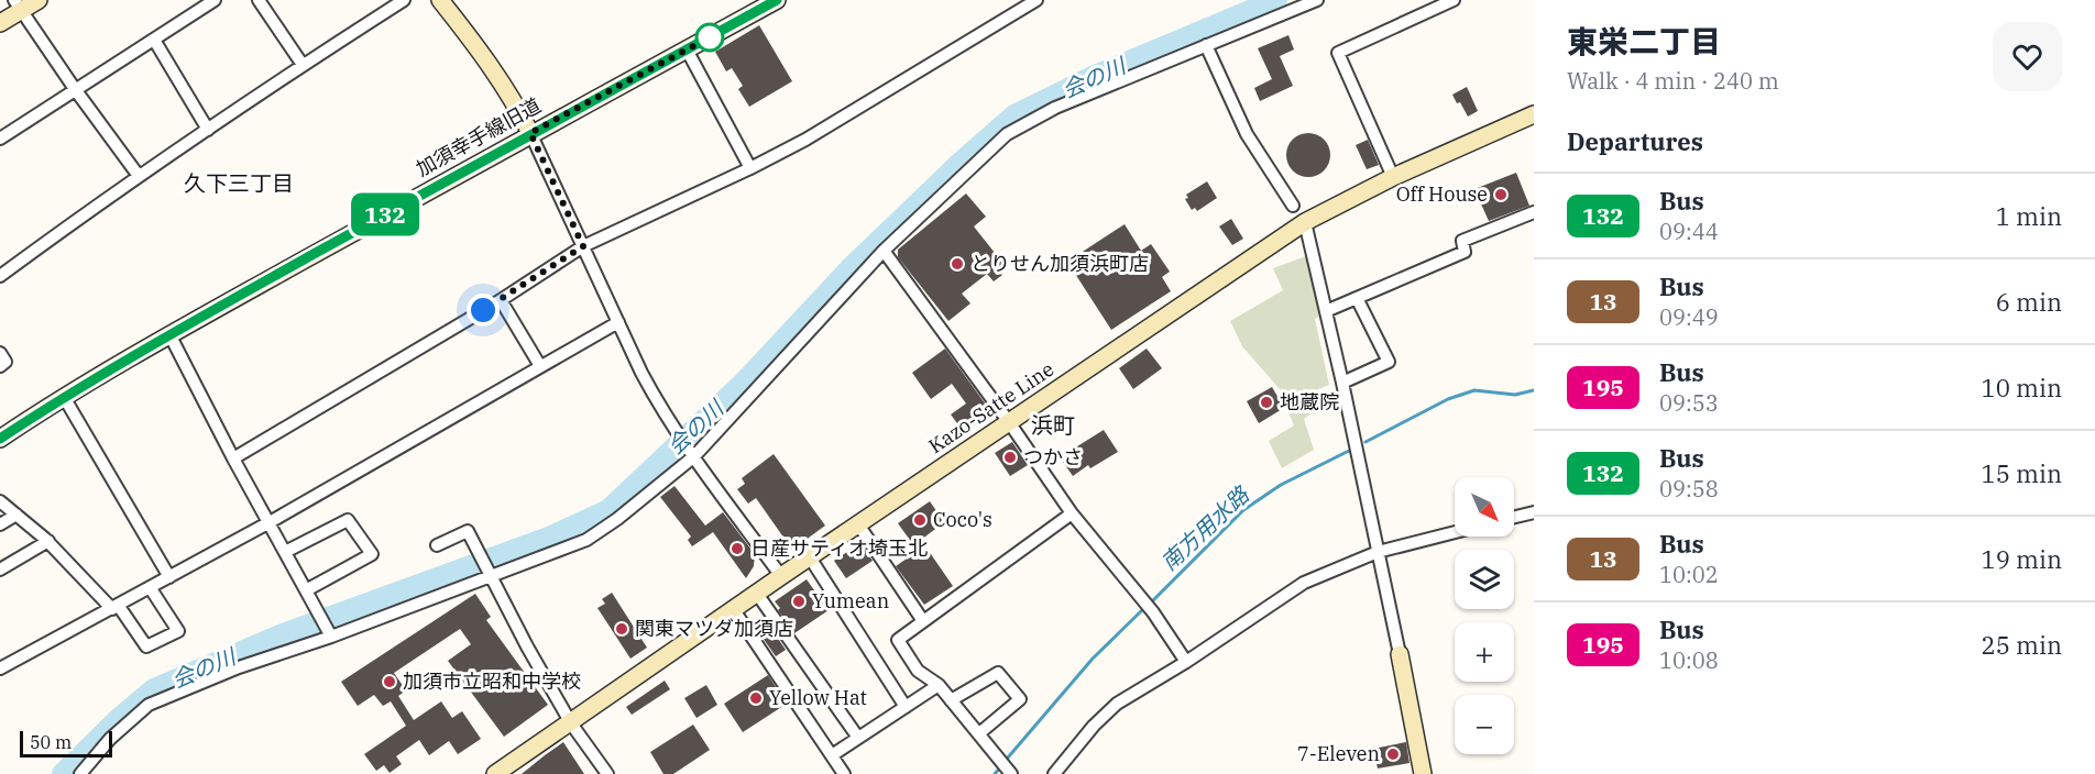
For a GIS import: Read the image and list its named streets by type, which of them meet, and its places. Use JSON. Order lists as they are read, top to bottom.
{
  "streets": {
    "main road": ["加須幸手線旧道", "Kazo-Satte Line"]
  },
  "districts": ["久下三丁目", "浜町"],
  "water": ["会の川", "南方用水路"],
  "places": [
    "Off House",
    "とりせん加須浜町店",
    "地蔵院",
    "つかさ",
    "Coco's",
    "日産サティオ埼玉北",
    "Yumean",
    "関東マツダ加須店",
    "加須市立昭和中学校",
    "Yellow Hat",
    "7-Eleven"
  ],
  "lines": ["bus line 132"],
  "scale_bar": "50 m",
  "north": "bottom right",
  "page": {
    "on_map": "132",
    "heading": [
      ["東栄二丁目", "Walk · 4 min · 240 m"],
      "Departures"
    ],
    "list": [
      {
        "mark": "132",
        "name": "Bus",
        "note": "09:44",
        "value": "1 min"
      },
      {
        "mark": "13",
        "name": "Bus",
        "note": "09:49",
        "value": "6 min"
      },
      {
        "mark": "195",
        "name": "Bus",
        "note": "09:53",
        "value": "10 min"
      },
      {
        "mark": "132",
        "name": "Bus",
        "note": "09:58",
        "value": "15 min"
      },
      {
        "mark": "13",
        "name": "Bus",
        "note": "10:02",
        "value": "19 min"
      },
      {
        "mark": "195",
        "name": "Bus",
        "note": "10:08",
        "value": "25 min"
      }
    ],
    "map_buttons": ["+", "−"],
    "scale": "50 m"
  }
}
